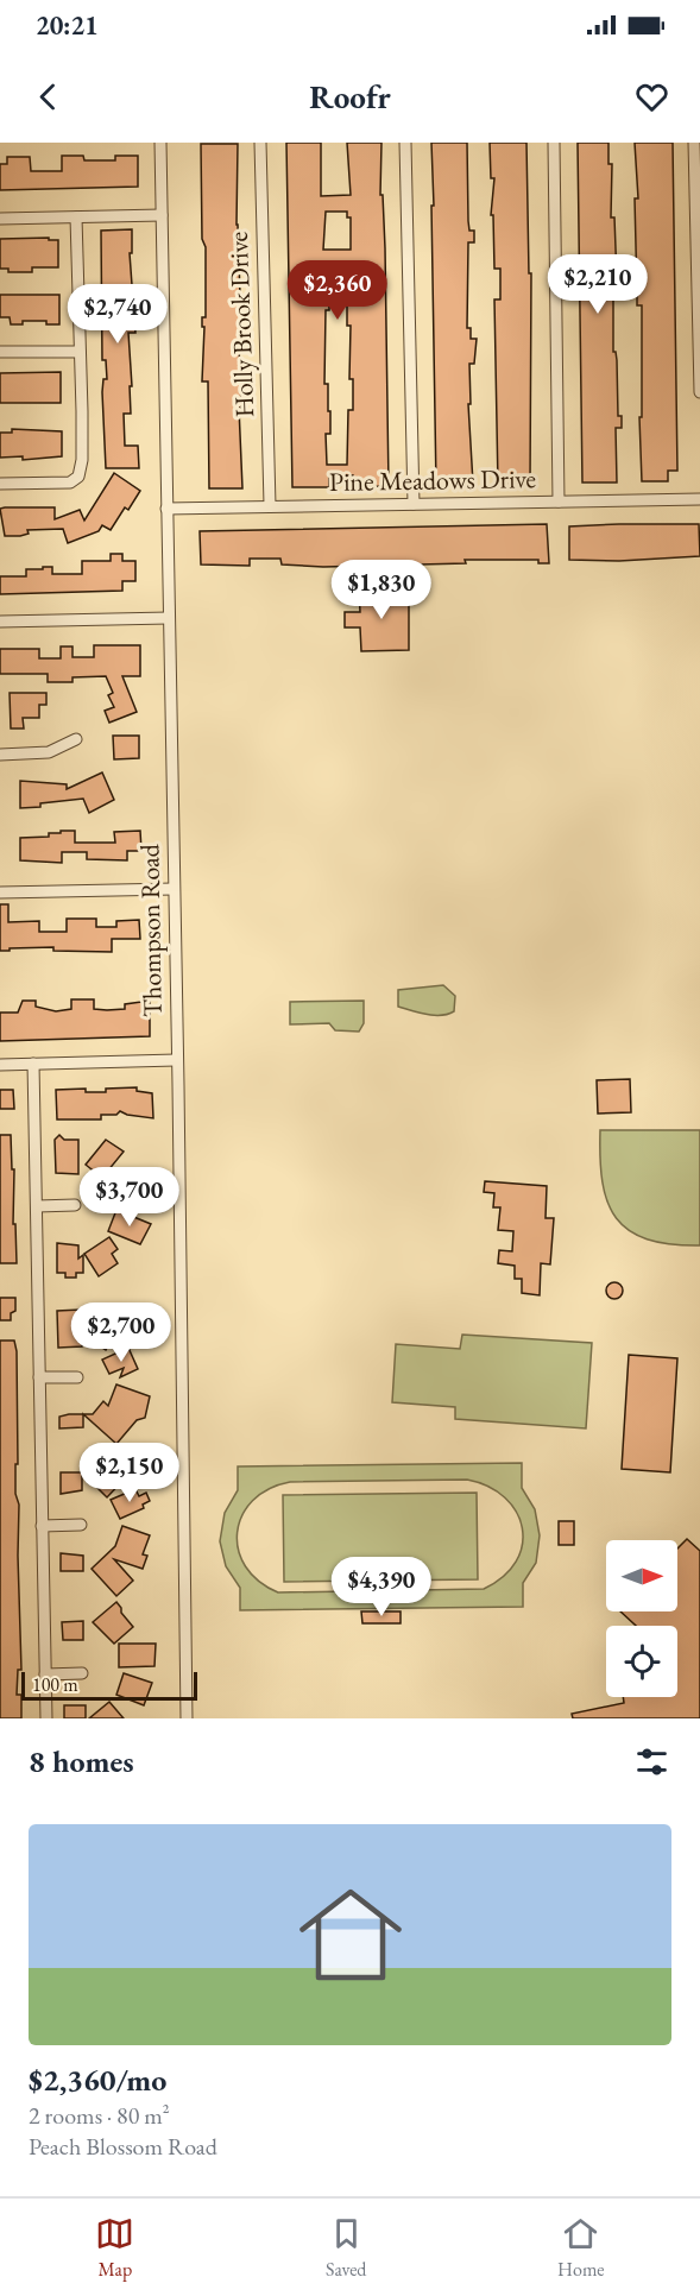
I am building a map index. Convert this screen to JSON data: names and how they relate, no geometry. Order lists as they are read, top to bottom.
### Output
{
  "streets": {
    "street": ["Holly Brook Drive", "Pine Meadows Drive", "Thompson Road"]
  },
  "crossings": [
    ["Holly Brook Drive", "Pine Meadows Drive"],
    ["Pine Meadows Drive", "Thompson Road"]
  ],
  "scale_bar": "100 m",
  "north": "right",
  "page": {
    "status": "20:21",
    "header": "Roofr",
    "price": [
      "$2,210",
      "$2,360",
      "$2,740",
      "$1,830",
      "$3,700",
      "$2,700",
      "$2,150",
      "$4,390"
    ],
    "scale": "100 m",
    "heading": "8 homes",
    "list": [
      {
        "name": "$2,360/mo",
        "note": "2 rooms · 80 m² · Peach Blossom Road"
      }
    ],
    "tabs": ["Map", "Saved", "Home"]
  }
}
